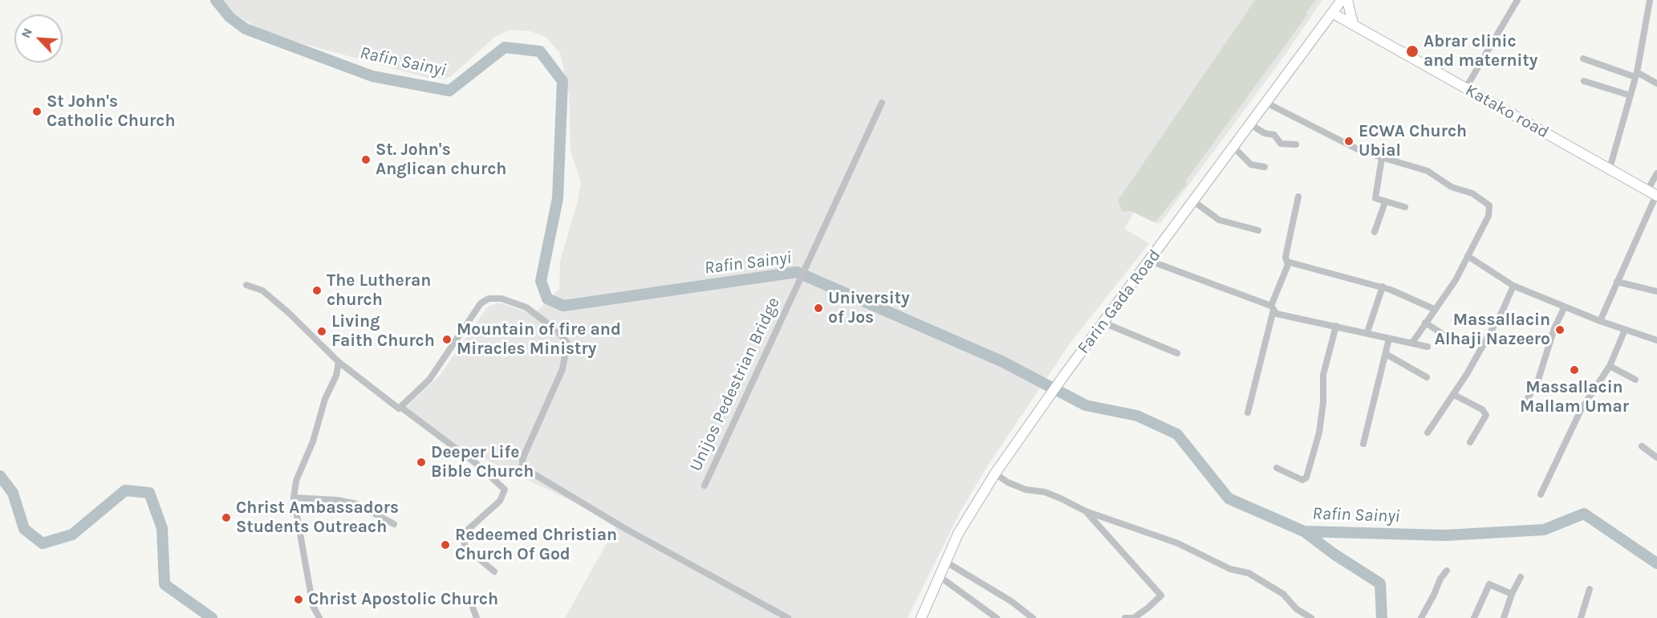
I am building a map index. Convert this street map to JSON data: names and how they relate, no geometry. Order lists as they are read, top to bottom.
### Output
{
  "streets": {
    "main road": ["Katako road", "Farin Gada Road"],
    "street": ["Unijos Pedestrian Bridge"]
  },
  "crossings": [
    ["Katako road", "Farin Gada Road"]
  ],
  "water": ["Rafin Sainyi"],
  "places": [
    "Abrar clinic and maternity",
    "St John's Catholic Church",
    "ECWA Church Ubial",
    "St. John's Anglican church",
    "The Lutheran church",
    "University of Jos",
    "Massallacin Alhaji Nazeero",
    "Living Faith Church",
    "Mountain of fire and Miracles Ministry",
    "Massallacin Mallam Umar",
    "Deeper Life Bible Church",
    "Christ Ambassadors Students Outreach",
    "Redeemed Christian Church Of God",
    "Christ Apostolic Church"
  ],
  "north": "top left"
}
